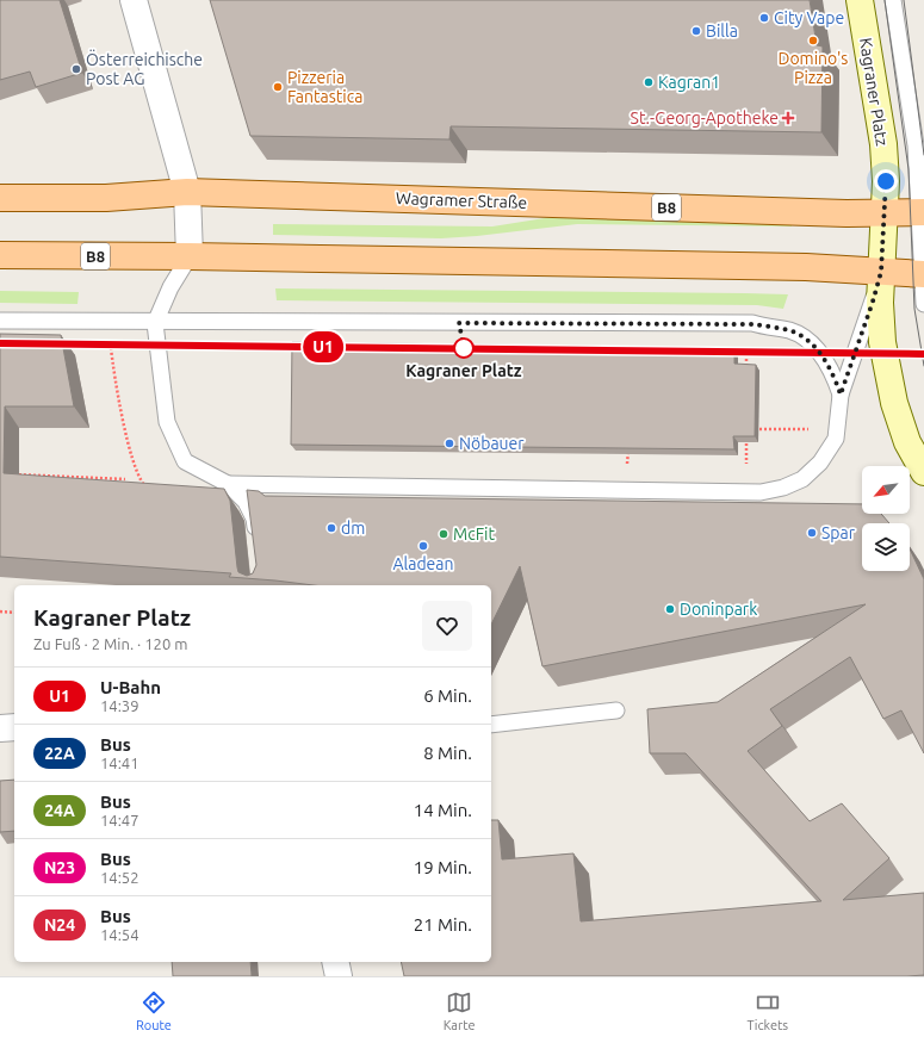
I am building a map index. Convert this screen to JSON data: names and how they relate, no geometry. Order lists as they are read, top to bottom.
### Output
{
  "streets": {
    "main road": ["Kagraner Platz", "Wagramer Straße", "B8"]
  },
  "crossings": [
    ["Kagraner Platz", "Wagramer Straße"],
    ["Kagraner Platz", "B8"]
  ],
  "places": {
    "other": [
      "City Vape",
      "Billa",
      "Domino's Pizza",
      "Österreichische Post AG",
      "Kagran1",
      "Pizzeria Fantastica",
      "Kagraner Platz",
      "Nöbauer",
      "dm",
      "Spar",
      "McFit",
      "Aladean",
      "Doninpark"
    ],
    "health": ["St.-Georg-Apotheke"]
  },
  "lines": ["metro line U1"],
  "north": "bottom left",
  "page": {
    "on_map": "U1",
    "heading": ["Kagraner Platz", "Zu Fuß · 2 Min. · 120 m"],
    "list": [
      {
        "mark": "U1",
        "name": "U-Bahn",
        "note": "14:39",
        "value": "6 Min."
      },
      {
        "mark": "22A",
        "name": "Bus",
        "note": "14:41",
        "value": "8 Min."
      },
      {
        "mark": "24A",
        "name": "Bus",
        "note": "14:47",
        "value": "14 Min."
      },
      {
        "mark": "N23",
        "name": "Bus",
        "note": "14:52",
        "value": "19 Min."
      },
      {
        "mark": "N24",
        "name": "Bus",
        "note": "14:54",
        "value": "21 Min."
      }
    ],
    "tabs": ["Route", "Karte", "Tickets"]
  }
}
